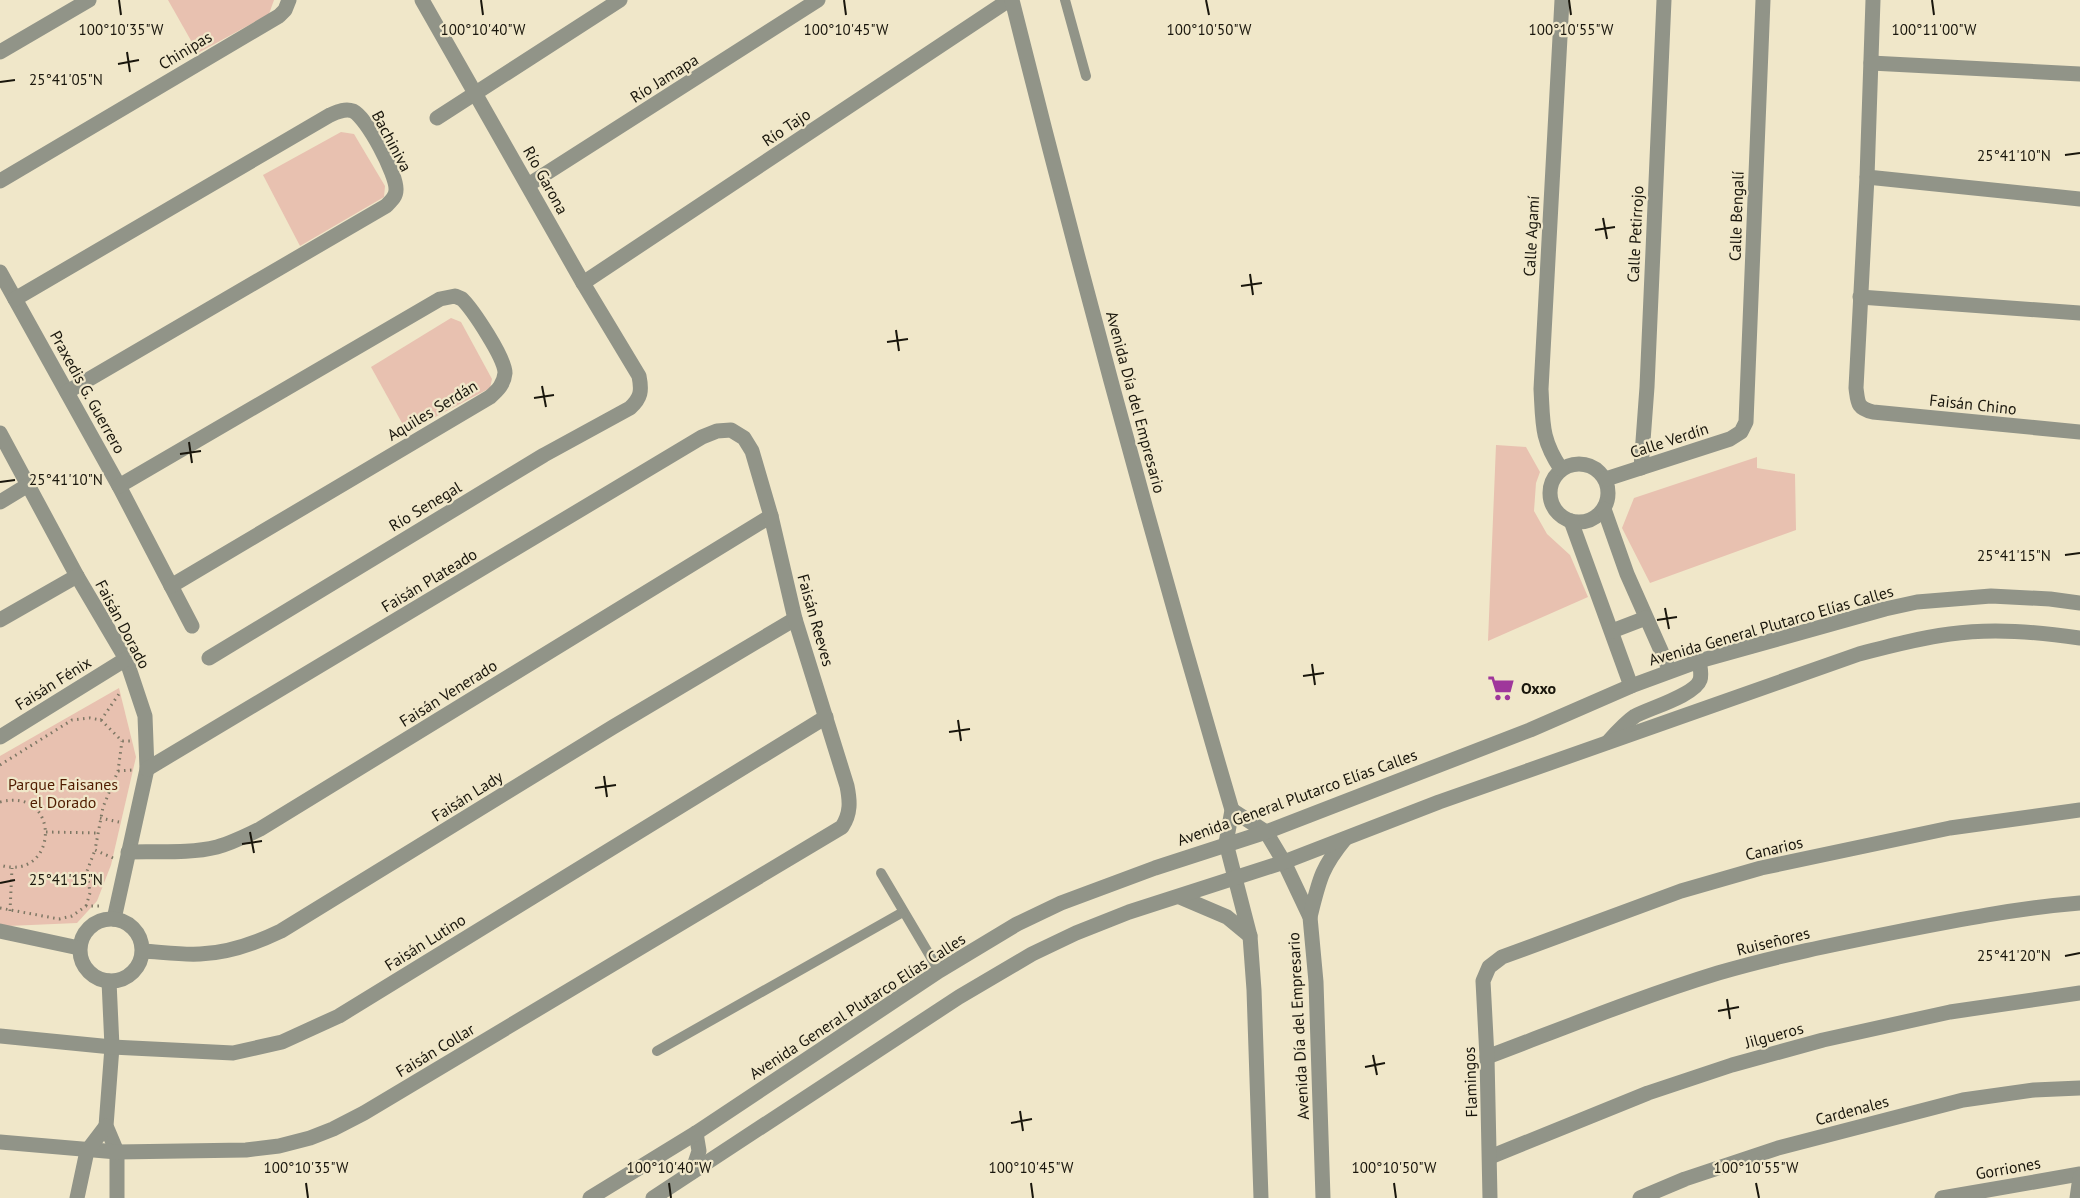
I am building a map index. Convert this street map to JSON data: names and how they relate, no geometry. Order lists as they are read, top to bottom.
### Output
{
  "streets": {
    "street": [
      "Chinipas",
      "Río Jamapa",
      "Río Tajo",
      "Bachiniva",
      "Río Garona",
      "Calle Bengalí",
      "Calle Petirrojo",
      "Calle Agamí",
      "Praxedis G. Guerrero",
      "Avenida Día del Empresario",
      "Faisán Chino",
      "Aquiles Serdán",
      "Calle Verdín",
      "Río Senegal",
      "Faisán Plateado",
      "Faisán Reeves",
      "Faisán Dorado",
      "Avenida General Plutarco Elías Calles",
      "Faisán Fénix",
      "Faisán Venerado",
      "Faisán Lady",
      "Canarios",
      "Ruiseñores",
      "Faisán Lutino",
      "Jilgueros",
      "Faisán Collar",
      "Flamingos",
      "Cardenales",
      "Gorriones"
    ]
  },
  "crossings": [
    ["Río Jamapa", "Río Garona"],
    ["Río Tajo", "Río Garona"],
    ["Río Tajo", "Avenida Día del Empresario"],
    ["Bachiniva", "Praxedis G. Guerrero"],
    ["Río Garona", "Río Senegal"],
    ["Calle Bengalí", "Calle Verdín"],
    ["Calle Petirrojo", "Calle Verdín"],
    ["Calle Agamí", "Calle Verdín"],
    ["Praxedis G. Guerrero", "Aquiles Serdán"],
    ["Avenida Día del Empresario", "Avenida General Plutarco Elías Calles"],
    ["Faisán Plateado", "Faisán Reeves"],
    ["Faisán Plateado", "Faisán Dorado"],
    ["Faisán Reeves", "Faisán Venerado"],
    ["Faisán Reeves", "Faisán Lady"],
    ["Faisán Reeves", "Faisán Lutino"],
    ["Faisán Reeves", "Faisán Collar"],
    ["Faisán Dorado", "Faisán Fénix"],
    ["Faisán Dorado", "Faisán Venerado"],
    ["Faisán Dorado", "Faisán Lady"],
    ["Canarios", "Flamingos"],
    ["Ruiseñores", "Flamingos"],
    ["Jilgueros", "Flamingos"]
  ],
  "parks": ["Parque Faisanes el Dorado"],
  "places": {
    "supermarket": ["Oxxo"]
  },
  "coordinates": [
    "100°10'35\"W",
    "100°10'40\"W",
    "100°10'45\"W",
    "100°10'50\"W",
    "100°10'55\"W",
    "100°11'00\"W",
    "25°41'05\"N",
    "25°41'10\"N",
    "25°41'15\"N",
    "25°41'20\"N"
  ]
}
